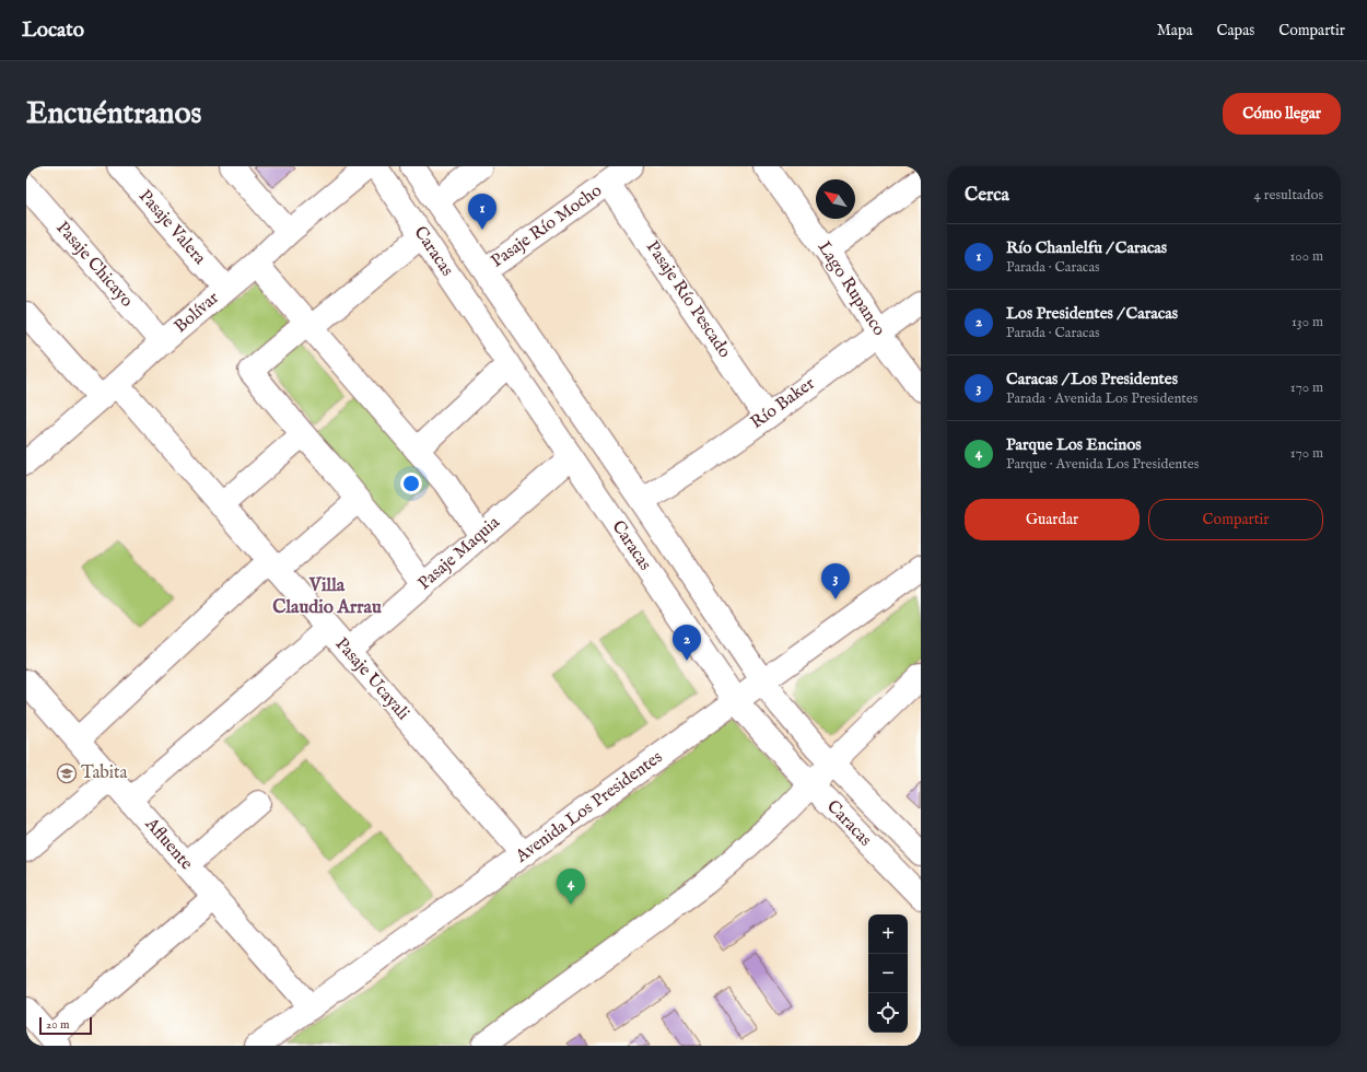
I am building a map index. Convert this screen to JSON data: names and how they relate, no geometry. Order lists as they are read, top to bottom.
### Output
{
  "streets": {
    "street": [
      "Pasaje Río Mocho",
      "Pasaje Valera",
      "Caracas",
      "Pasaje Chicayo",
      "Lago Rupanco",
      "Pasaje Río Pescado",
      "Bolívar",
      "Río Baker",
      "Pasaje Maquia",
      "Pasaje Ucayali",
      "Avenida Los Presidentes",
      "Afluente"
    ]
  },
  "crossings": [
    ["Pasaje Río Mocho", "Caracas"],
    ["Pasaje Río Mocho", "Pasaje Río Pescado"],
    ["Pasaje Valera", "Bolívar"],
    ["Caracas", "Río Baker"],
    ["Caracas", "Pasaje Maquia"],
    ["Caracas", "Avenida Los Presidentes"],
    ["Pasaje Chicayo", "Bolívar"],
    ["Lago Rupanco", "Río Baker"],
    ["Pasaje Río Pescado", "Río Baker"],
    ["Bolívar", "Pasaje Ucayali"],
    ["Pasaje Maquia", "Pasaje Ucayali"],
    ["Pasaje Ucayali", "Avenida Los Presidentes"],
    ["Avenida Los Presidentes", "Afluente"]
  ],
  "districts": ["Villa Claudio Arrau"],
  "places": {
    "school or university": ["Tabita"]
  },
  "scale_bar": "20 m",
  "north": "top left",
  "page": {
    "header": "Locato",
    "nav": ["Mapa", "Capas", "Compartir"],
    "buttons": [
      "Cómo llegar",
      ["Guardar", "Compartir"]
    ],
    "title": "Encuéntranos",
    "heading": ["Cerca", "4 resultados"],
    "pins": [
      "1",
      "3",
      "2",
      "4"
    ],
    "list": [
      {
        "mark": "1",
        "name": "Río Chanlelfu / Caracas",
        "note": "Parada · Caracas",
        "value": "100 m"
      },
      {
        "mark": "2",
        "name": "Los Presidentes / Caracas",
        "note": "Parada · Caracas",
        "value": "130 m"
      },
      {
        "mark": "3",
        "name": "Caracas / Los Presidentes",
        "note": "Parada · Avenida Los Presidentes",
        "value": "170 m"
      },
      {
        "mark": "4",
        "name": "Parque Los Encinos",
        "note": "Parque · Avenida Los Presidentes",
        "value": "170 m"
      }
    ],
    "map_buttons": ["+", "−"],
    "scale": "20 m"
  }
}
